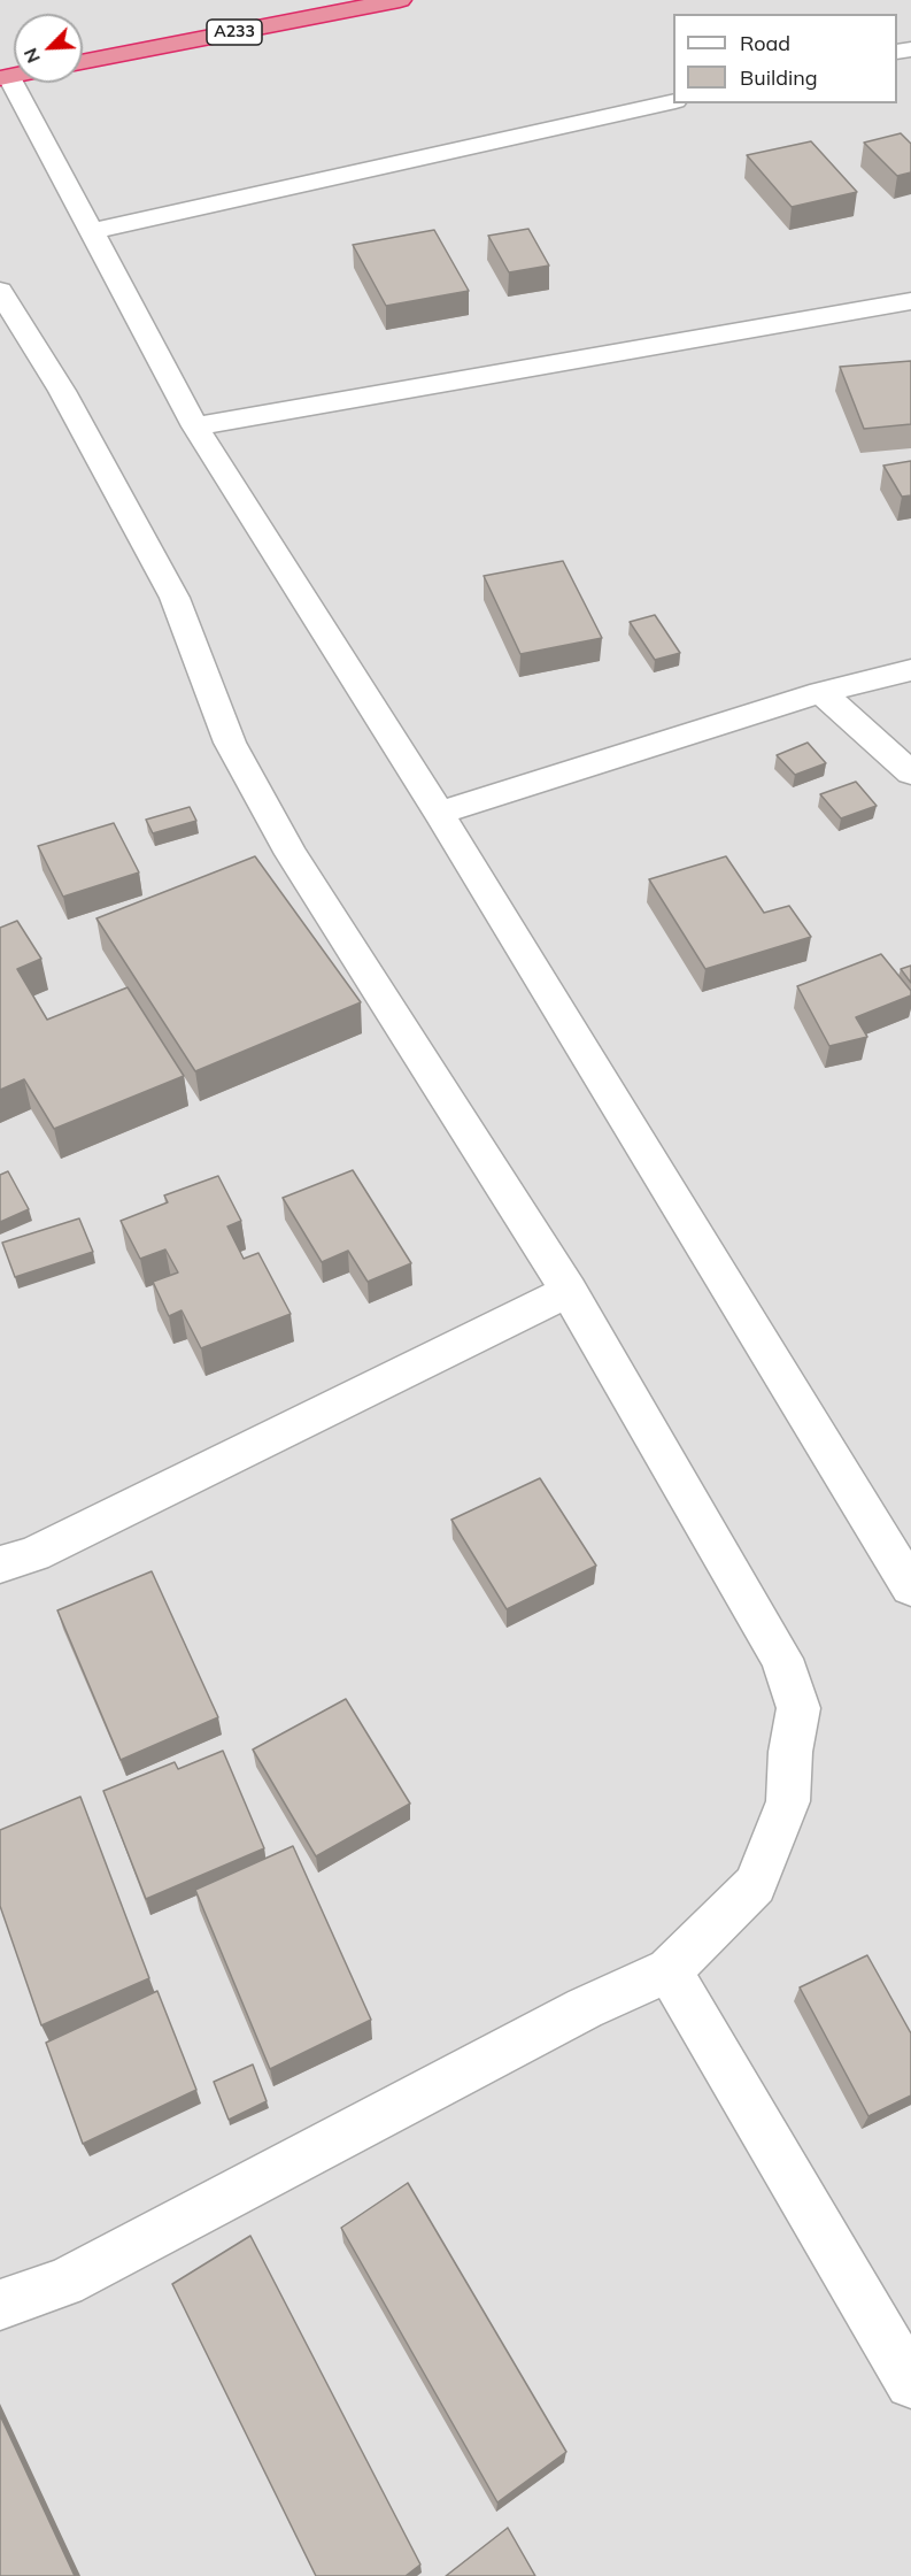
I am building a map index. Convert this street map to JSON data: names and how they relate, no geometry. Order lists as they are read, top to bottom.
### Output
{
  "streets": {
    "highway": ["A233"]
  },
  "legend": ["Road", "Building"],
  "north": "bottom left"
}
